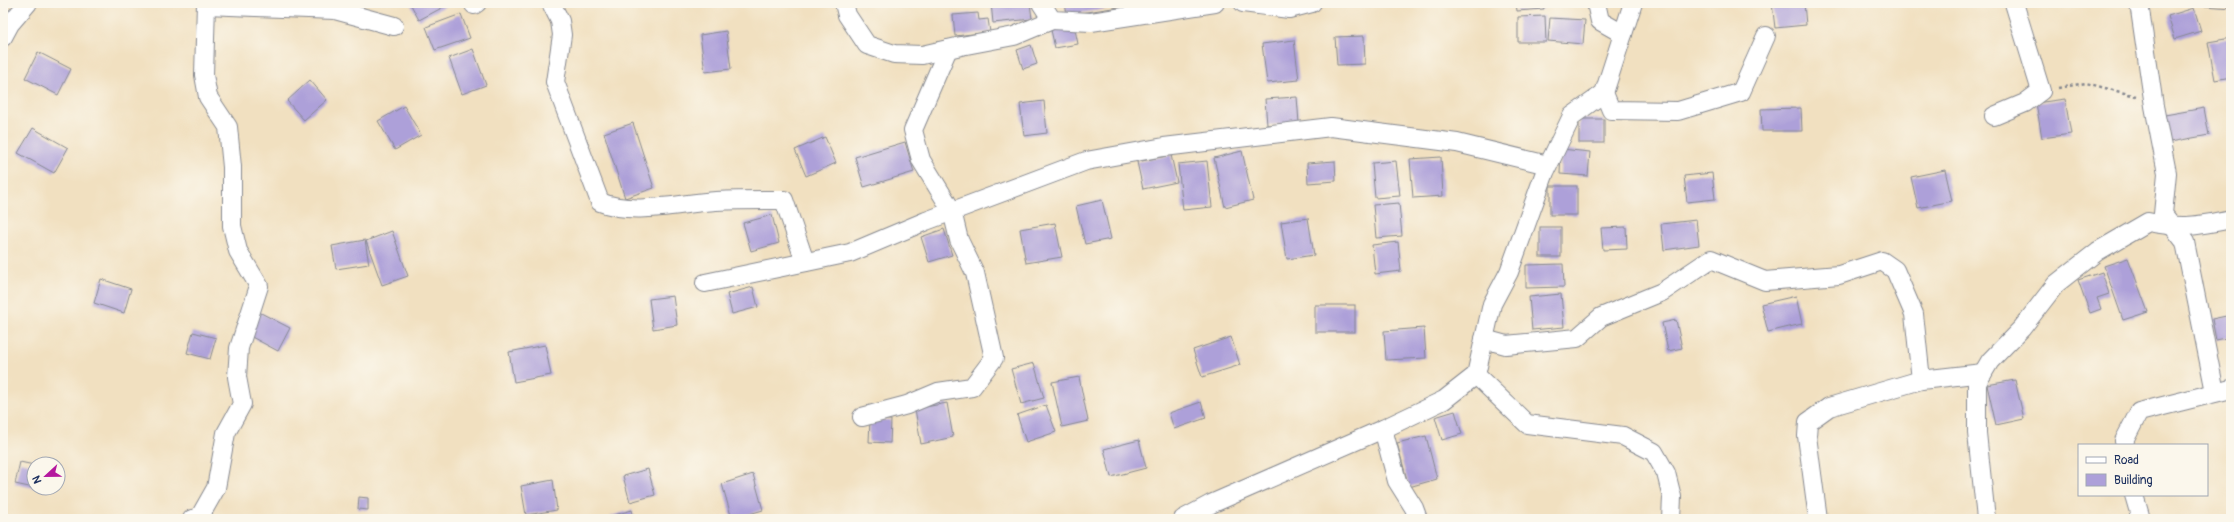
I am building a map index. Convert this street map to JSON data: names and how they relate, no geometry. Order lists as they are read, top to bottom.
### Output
{
  "legend": ["Road", "Building"],
  "north": "left"
}
